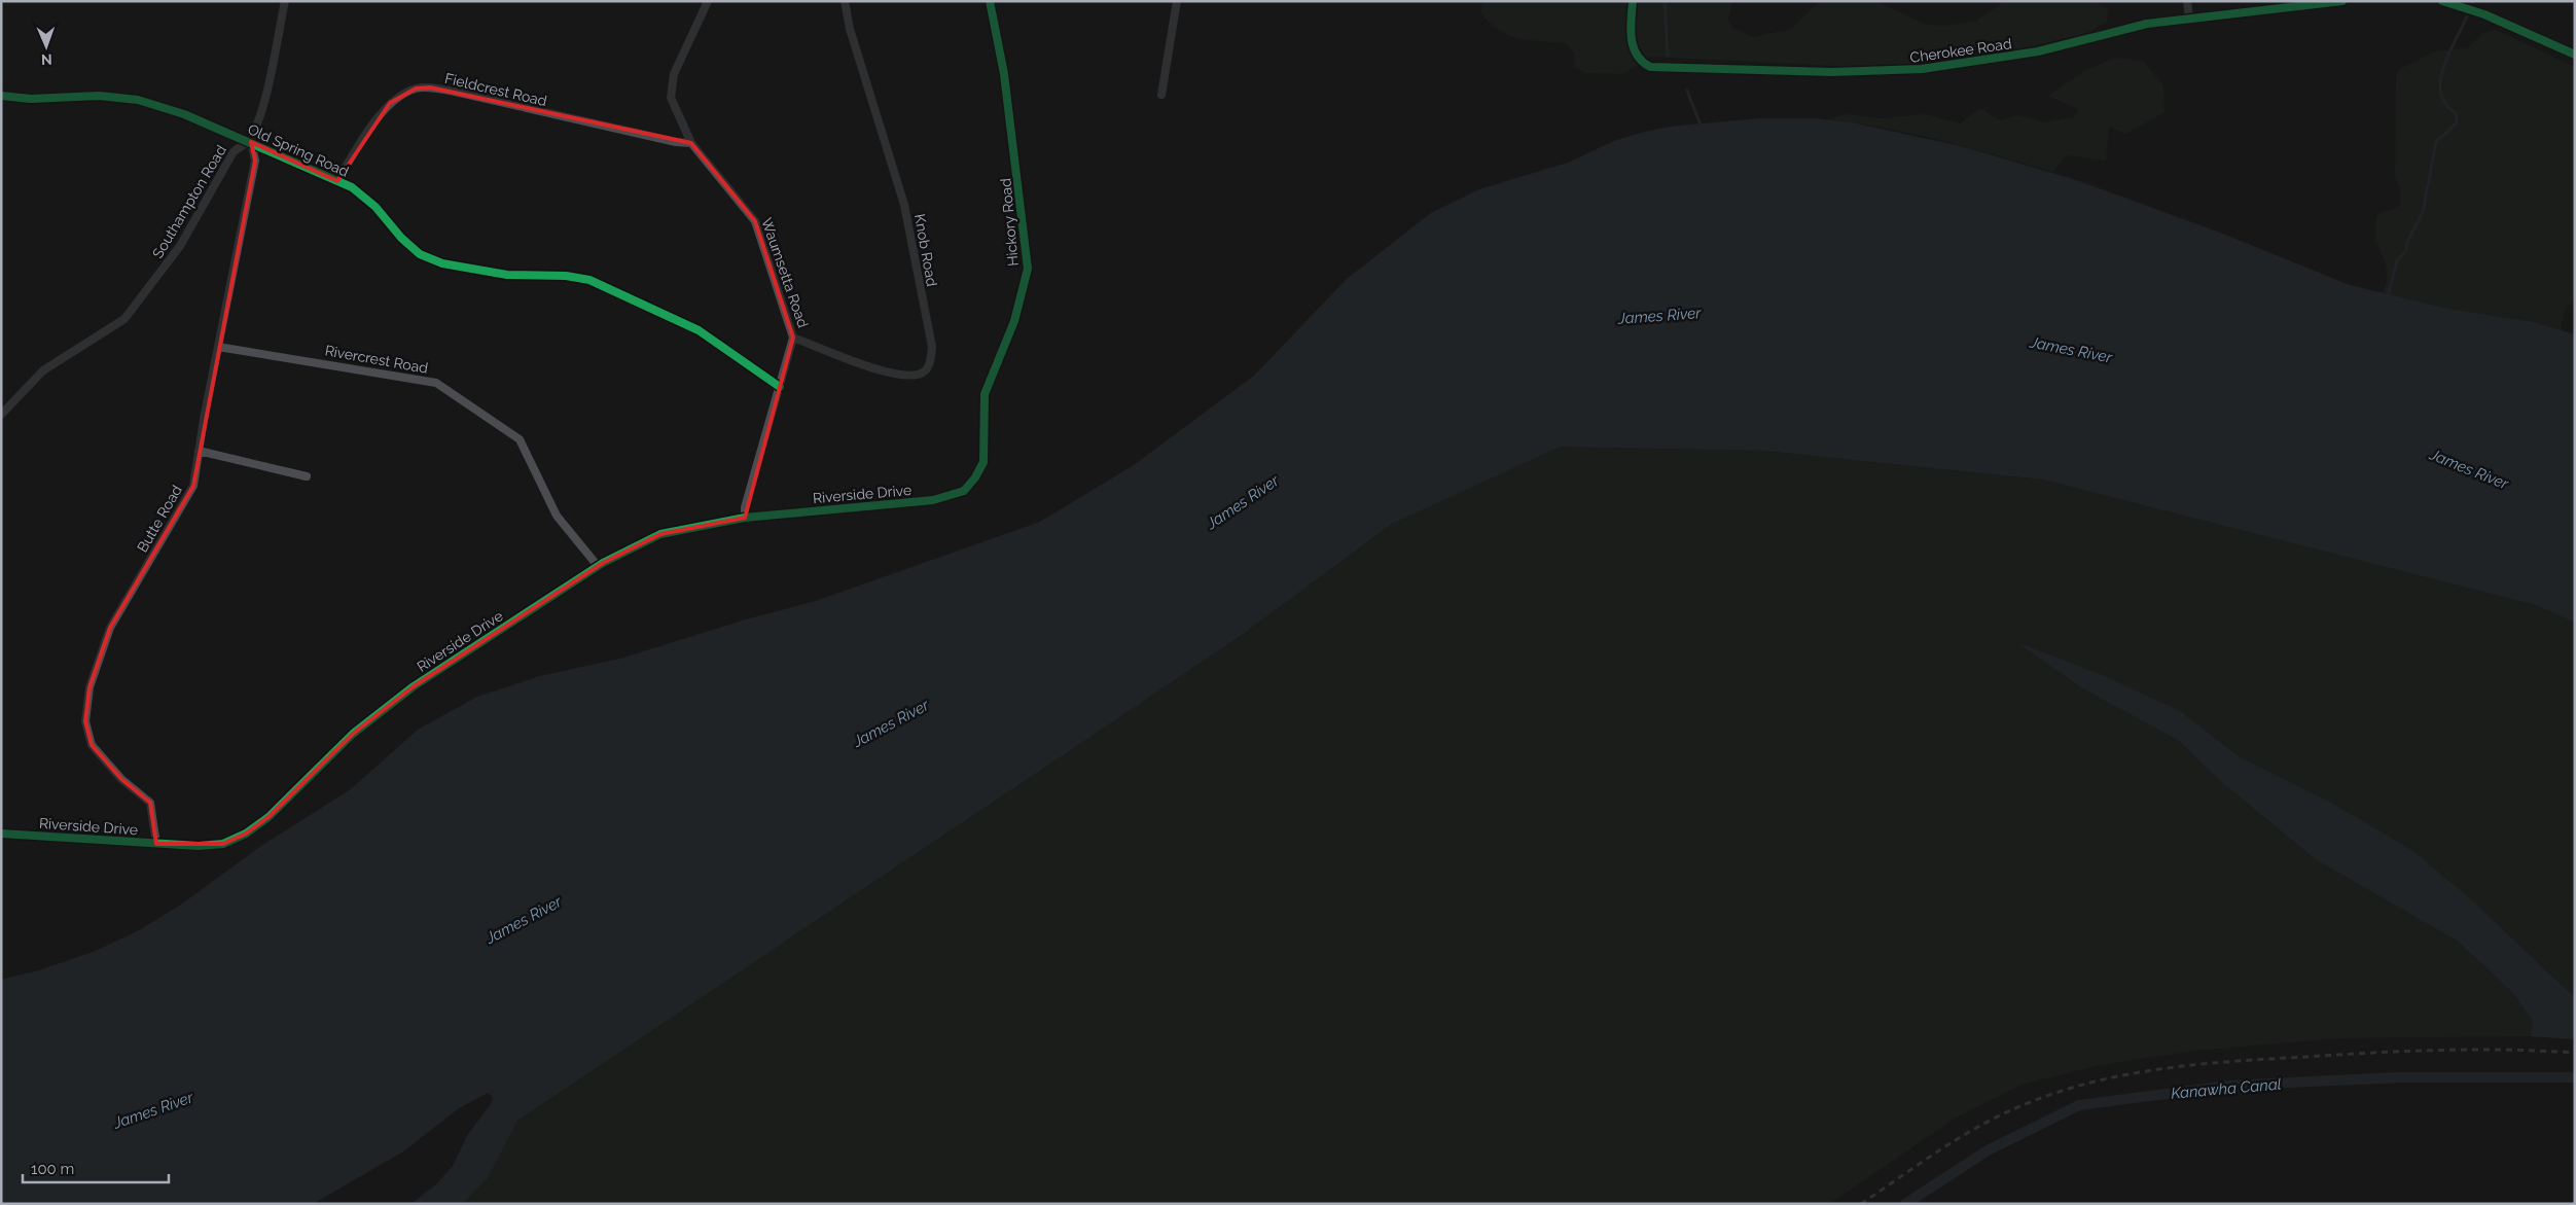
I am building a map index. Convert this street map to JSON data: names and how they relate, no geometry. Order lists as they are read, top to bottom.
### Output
{
  "streets": {
    "street": [
      "Cherokee Road",
      "Fieldcrest Road",
      "Old Spring Road",
      "Southampton Road",
      "Hickory Road",
      "Knob Road",
      "Waumsetta Road",
      "Rivercrest Road",
      "Riverside Drive",
      "Butte Road"
    ]
  },
  "crossings": [
    ["Fieldcrest Road", "Old Spring Road"],
    ["Fieldcrest Road", "Waumsetta Road"],
    ["Old Spring Road", "Southampton Road"],
    ["Old Spring Road", "Waumsetta Road"],
    ["Old Spring Road", "Butte Road"],
    ["Southampton Road", "Butte Road"],
    ["Hickory Road", "Riverside Drive"],
    ["Knob Road", "Waumsetta Road"],
    ["Waumsetta Road", "Riverside Drive"],
    ["Rivercrest Road", "Riverside Drive"],
    ["Rivercrest Road", "Butte Road"],
    ["Riverside Drive", "Butte Road"]
  ],
  "water": ["James River", "Kanawha Canal"],
  "scale_bar": "100 m",
  "north": "bottom"
}
